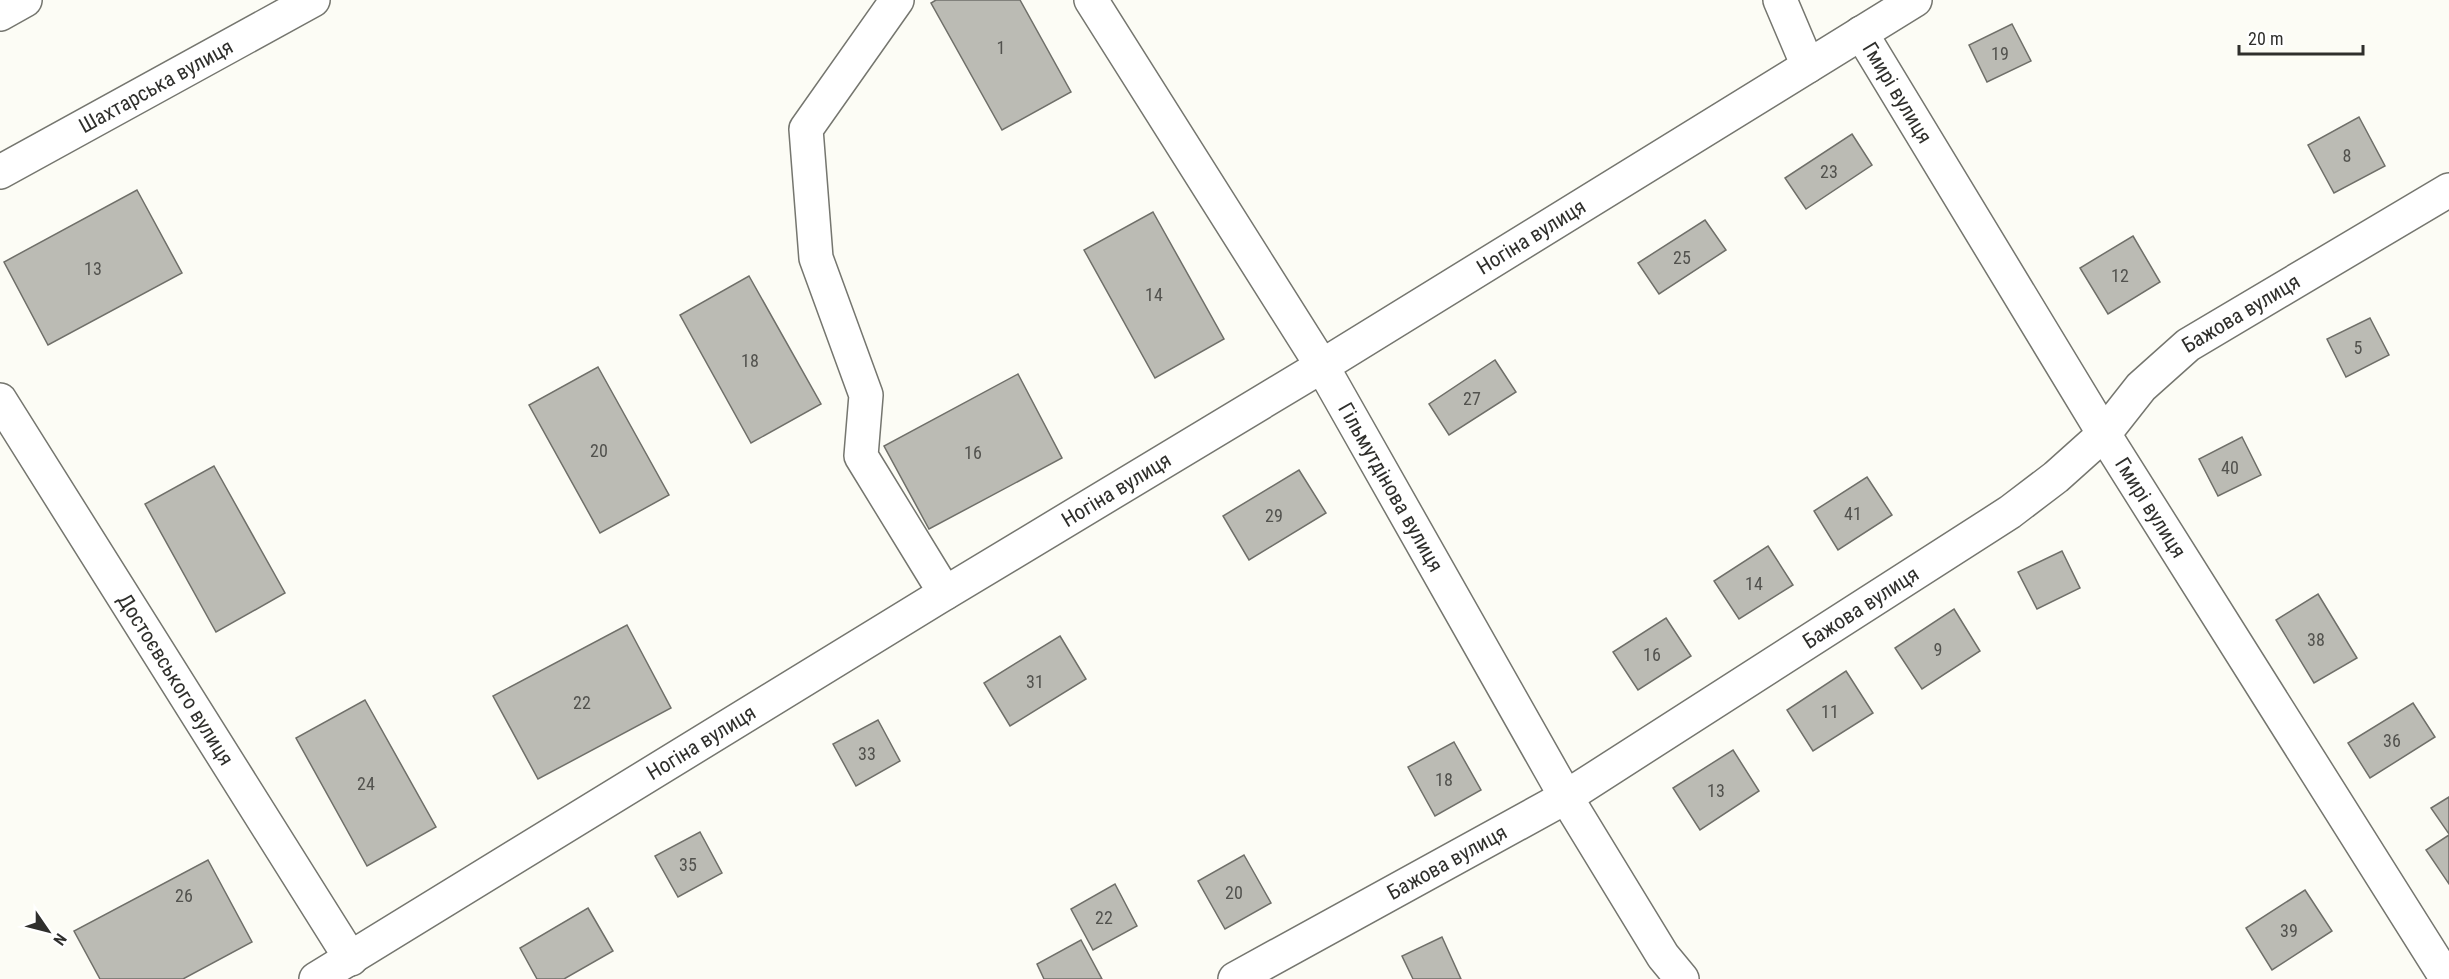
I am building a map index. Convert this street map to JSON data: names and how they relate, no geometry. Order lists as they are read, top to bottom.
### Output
{
  "streets": {
    "street": [
      "Шахтарська вулиця",
      "Гмирі вулиця",
      "Ногіна вулиця",
      "Бажова вулиця",
      "Гільмутдінова вулиця",
      "Достоєвського вулиця"
    ]
  },
  "crossings": [
    ["Гмирі вулиця", "Ногіна вулиця"],
    ["Гмирі вулиця", "Бажова вулиця"],
    ["Ногіна вулиця", "Гільмутдінова вулиця"],
    ["Ногіна вулиця", "Достоєвського вулиця"],
    ["Бажова вулиця", "Гільмутдінова вулиця"]
  ],
  "house_numbers": [
    "1",
    "19",
    "8",
    "23",
    "25",
    "13",
    "12",
    "14",
    "5",
    "18",
    "27",
    "20",
    "16",
    "40",
    "41",
    "29",
    "14",
    "38",
    "9",
    "16",
    "31",
    "22",
    "11",
    "36",
    "33",
    "18",
    "24",
    "13",
    "35",
    "20",
    "26",
    "22",
    "39"
  ],
  "scale_bar": "20 m",
  "north": "bottom right"
}
